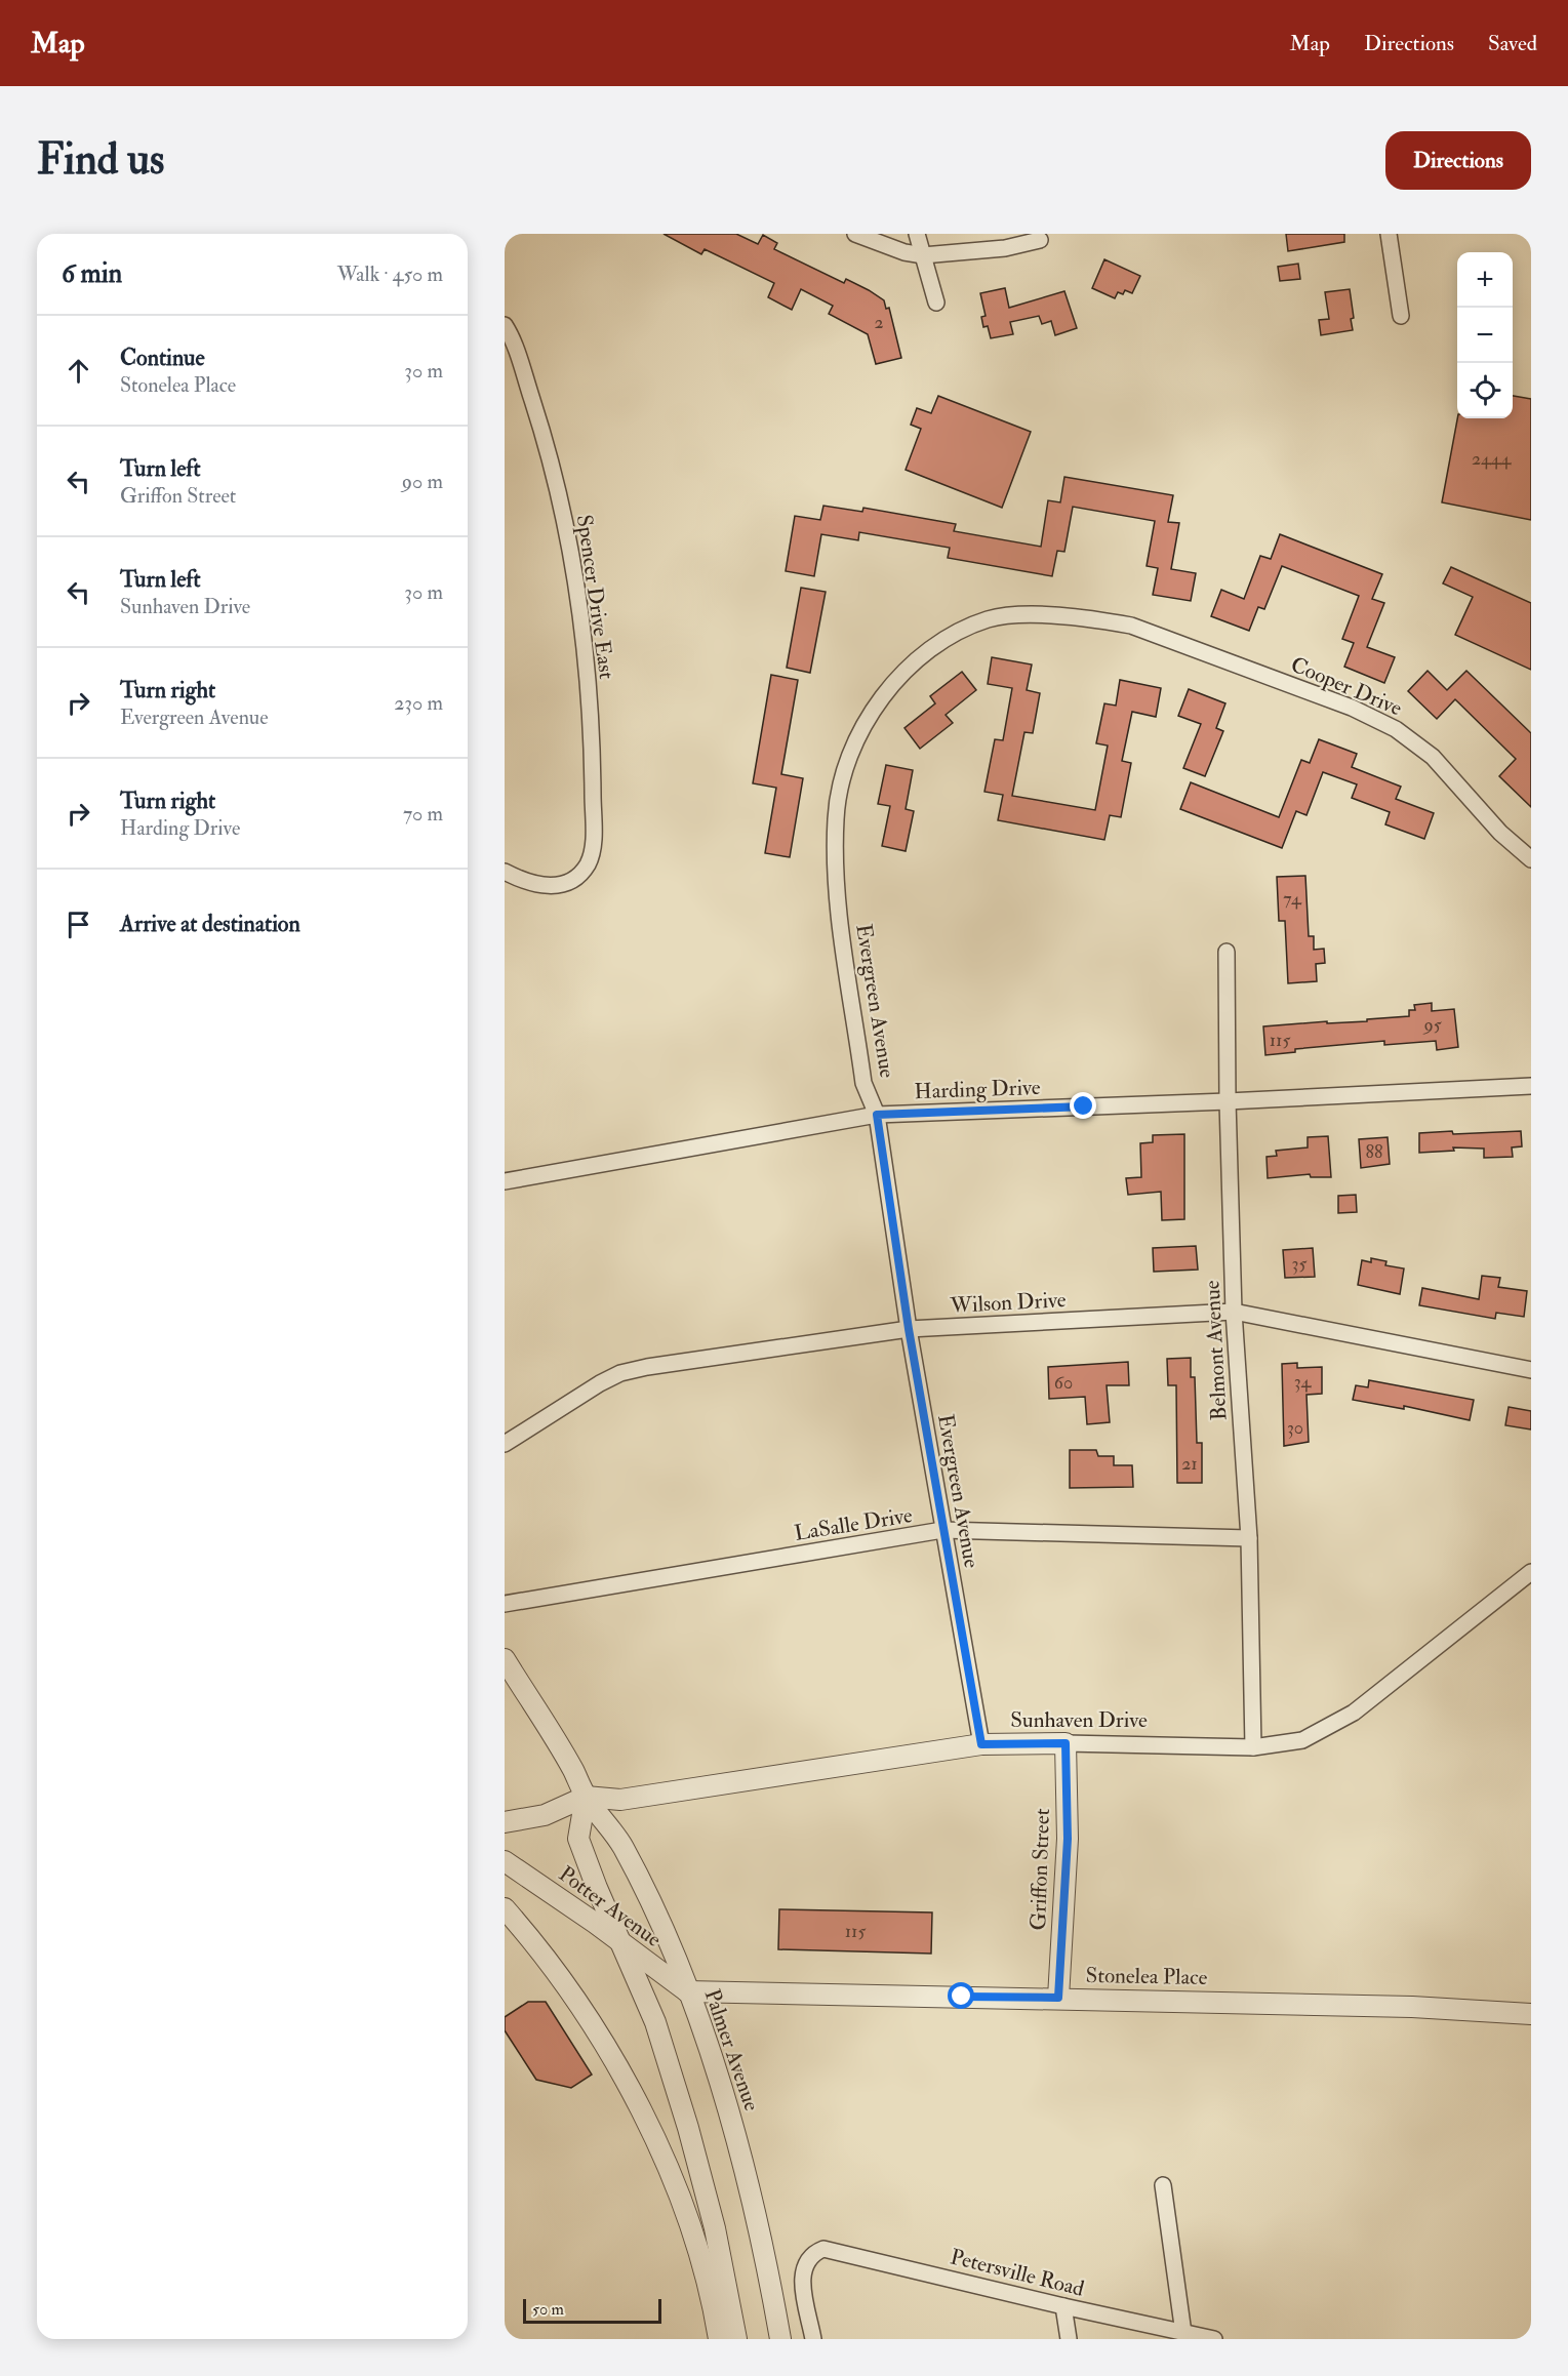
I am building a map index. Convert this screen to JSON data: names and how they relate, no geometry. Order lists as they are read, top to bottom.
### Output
{
  "streets": {
    "street": [
      "Spencer Drive East",
      "Cooper Drive",
      "Evergreen Avenue",
      "Harding Drive",
      "Wilson Drive",
      "Belmont Avenue",
      "LaSalle Drive",
      "Sunhaven Drive",
      "Griffon Street",
      "Potter Avenue",
      "Stonelea Place",
      "Palmer Avenue",
      "Petersville Road"
    ]
  },
  "crossings": [
    ["Cooper Drive", "Evergreen Avenue"],
    ["Evergreen Avenue", "Harding Drive"],
    ["Evergreen Avenue", "Wilson Drive"],
    ["Evergreen Avenue", "LaSalle Drive"],
    ["Evergreen Avenue", "Sunhaven Drive"],
    ["Harding Drive", "Belmont Avenue"],
    ["Wilson Drive", "Belmont Avenue"],
    ["Belmont Avenue", "LaSalle Drive"],
    ["Belmont Avenue", "Sunhaven Drive"],
    ["Sunhaven Drive", "Griffon Street"],
    ["Sunhaven Drive", "Palmer Avenue"],
    ["Griffon Street", "Stonelea Place"],
    ["Potter Avenue", "Stonelea Place"],
    ["Potter Avenue", "Palmer Avenue"],
    ["Stonelea Place", "Palmer Avenue"]
  ],
  "house_numbers": [
    "2",
    "2444",
    "74",
    "95",
    "115",
    "88",
    "35",
    "34",
    "60",
    "30",
    "21",
    "115"
  ],
  "scale_bar": "50 m",
  "page": {
    "header": "Map",
    "nav": ["Map", "Directions", "Saved"],
    "buttons": "Directions",
    "title": "Find us",
    "heading": ["6 min", "Walk · 450 m"],
    "map_buttons": ["+", "−"],
    "list": [
      ["Continue", "Stonelea Place", "30 m"],
      ["Turn left", "Griffon Street", "90 m"],
      ["Turn left", "Sunhaven Drive", "30 m"],
      ["Turn right", "Evergreen Avenue", "230 m"],
      ["Turn right", "Harding Drive", "70 m"],
      "Arrive at destination"
    ],
    "scale": "50 m"
  }
}
